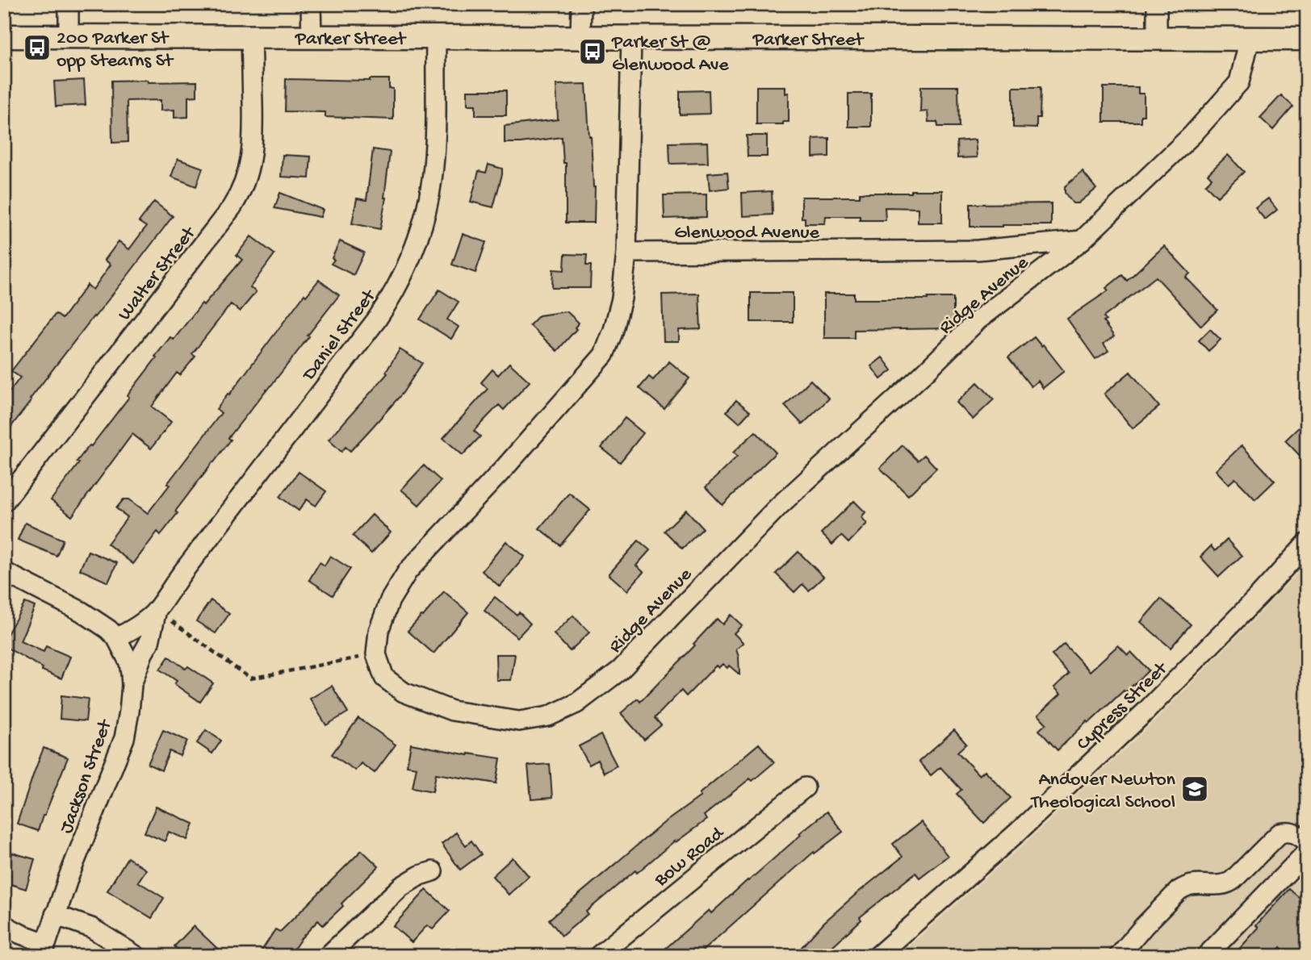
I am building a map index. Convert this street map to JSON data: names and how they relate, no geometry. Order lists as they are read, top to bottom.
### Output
{
  "streets": {
    "main road": ["Parker Street"],
    "street": [
      "Glenwood Avenue",
      "Walter Street",
      "Ridge Avenue",
      "Daniel Street",
      "Cypress Street",
      "Jackson Street",
      "Bow Road"
    ]
  },
  "crossings": [
    ["Parker Street", "Walter Street"],
    ["Parker Street", "Ridge Avenue"],
    ["Parker Street", "Daniel Street"],
    ["Glenwood Avenue", "Ridge Avenue"],
    ["Daniel Street", "Jackson Street"]
  ],
  "places": {
    "bus stop": ["200 Parker St opp Stearns St", "Parker St @ Glenwood Ave"],
    "school or university": ["Andover Newton Theological School"]
  }
}
